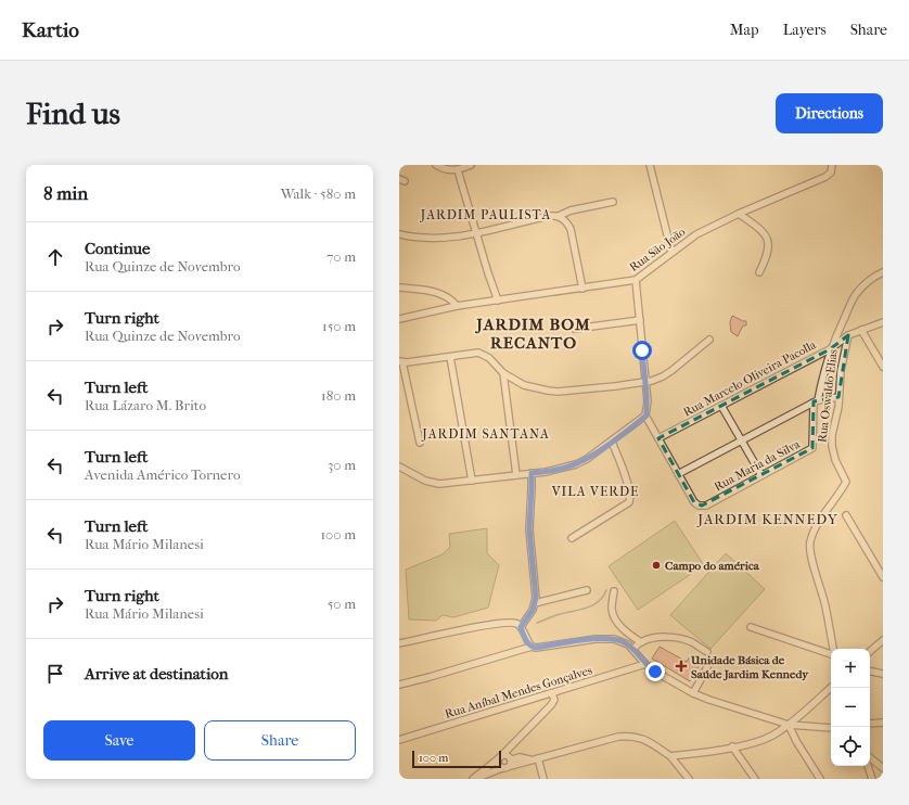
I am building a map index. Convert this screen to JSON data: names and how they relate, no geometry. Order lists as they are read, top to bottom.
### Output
{
  "streets": {
    "street": [
      "Rua São João",
      "Rua Marcelo Oliveira Pacolla",
      "Rua Oswaldo Elias",
      "Rua Maria da Silva",
      "Rua Aníbal Mendes Gonçalves"
    ]
  },
  "crossings": [
    ["Rua Marcelo Oliveira Pacolla", "Rua Oswaldo Elias"],
    ["Rua Marcelo Oliveira Pacolla", "Rua Maria da Silva"]
  ],
  "districts": [
    "JARDIM PAULISTA",
    "JARDIM BOM RECANTO",
    "JARDIM SANTANA",
    "VILA VERDE",
    "JARDIM KENNEDY"
  ],
  "places": {
    "other": ["Campo do américa"],
    "health": ["Unidade Básica de Saúde Jardim Kennedy"]
  },
  "scale_bar": "100 m",
  "page": {
    "header": "Kartio",
    "nav": ["Map", "Layers", "Share"],
    "buttons": [
      "Directions",
      ["Save", "Share"]
    ],
    "title": "Find us",
    "heading": ["8 min", "Walk · 580 m"],
    "list": [
      ["Continue", "Rua Quinze de Novembro", "70 m"],
      ["Turn right", "Rua Quinze de Novembro", "150 m"],
      ["Turn left", "Rua Lázaro M. Brito", "180 m"],
      ["Turn left", "Avenida Américo Tornero", "30 m"],
      ["Turn left", "Rua Mário Milanesi", "100 m"],
      ["Turn right", "Rua Mário Milanesi", "50 m"],
      "Arrive at destination"
    ],
    "map_buttons": ["+", "−"],
    "scale": "100 m"
  }
}
